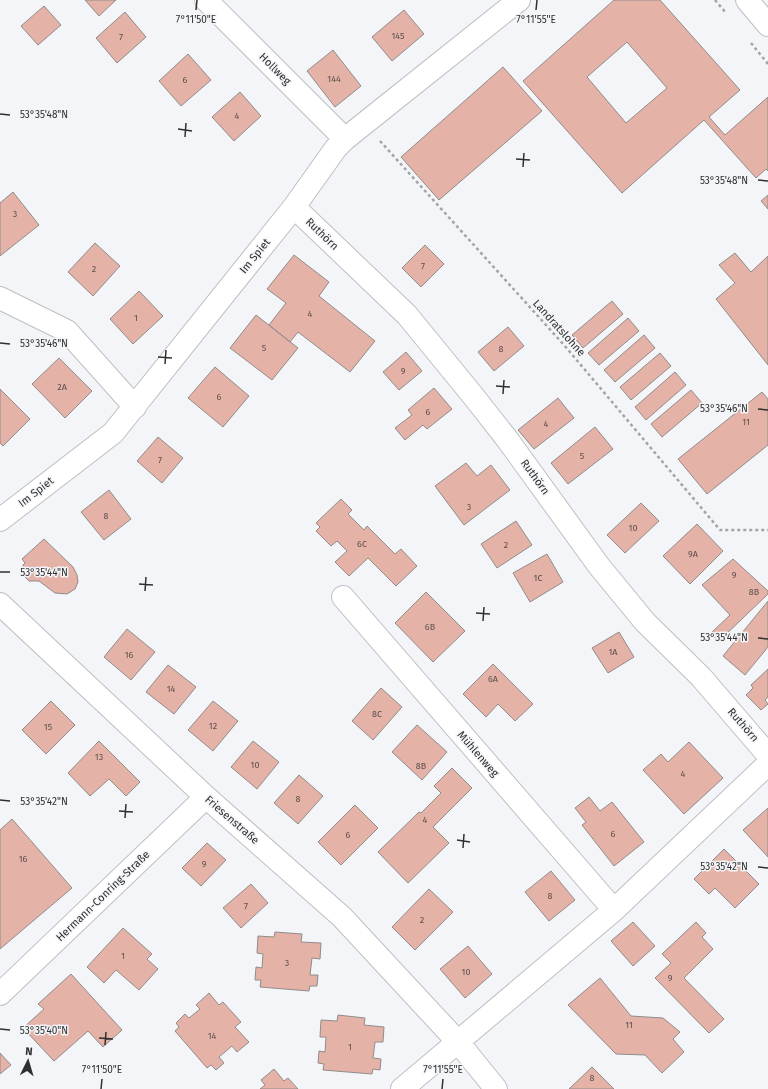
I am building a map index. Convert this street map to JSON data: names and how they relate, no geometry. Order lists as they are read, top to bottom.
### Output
{
  "streets": {
    "street": [
      "Hollweg",
      "Ruthörn",
      "Im Spiet",
      "Mühlenweg",
      "Friesenstraße",
      "Hermann-Conring-Straße"
    ],
    "path": ["Landratslohne"]
  },
  "crossings": [
    ["Hollweg", "Im Spiet"],
    ["Ruthörn", "Im Spiet"],
    ["Friesenstraße", "Hermann-Conring-Straße"]
  ],
  "house_numbers": [
    "145",
    "7",
    "144",
    "6",
    "4",
    "3",
    "7",
    "2",
    "4",
    "1",
    "5",
    "8",
    "9",
    "2A",
    "6",
    "6",
    "11",
    "4",
    "5",
    "7",
    "3",
    "8",
    "10",
    "6C",
    "2",
    "9A",
    "9",
    "1C",
    "8B",
    "6B",
    "1A",
    "16",
    "6A",
    "14",
    "8C",
    "12",
    "15",
    "13",
    "10",
    "8B",
    "4",
    "8",
    "4",
    "6",
    "6",
    "16",
    "9",
    "8",
    "7",
    "2",
    "1",
    "3",
    "10",
    "9",
    "11",
    "14",
    "1",
    "8"
  ],
  "north": "top",
  "coordinates": [
    "7°11'50\"E",
    "7°11'55\"E",
    "53°35'48\"N",
    "53°35'46\"N",
    "53°35'44\"N",
    "53°35'42\"N",
    "53°35'40\"N"
  ]
}
